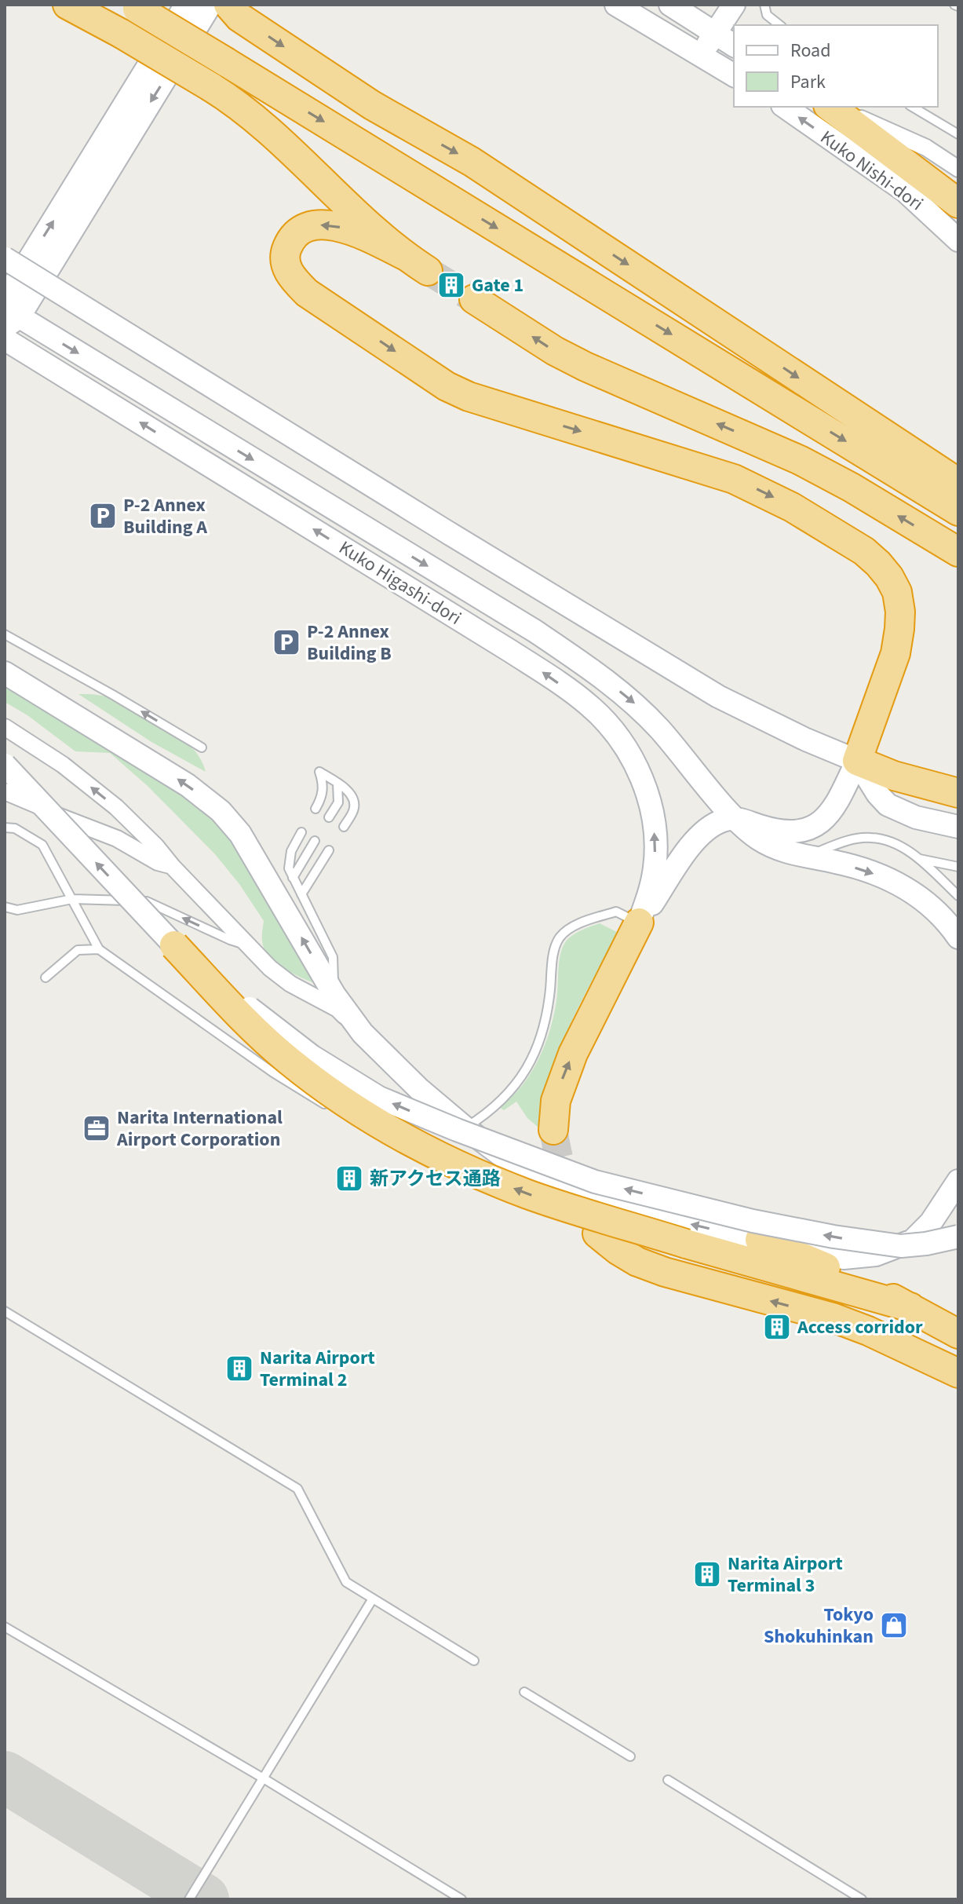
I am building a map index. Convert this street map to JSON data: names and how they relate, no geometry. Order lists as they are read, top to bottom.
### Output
{
  "streets": {
    "street": ["Kuko Nishi-dori", "Kuko Higashi-dori"]
  },
  "places": {
    "building": [
      "Gate 1",
      "新アクセス通路",
      "Access corridor",
      "Narita Airport Terminal 2",
      "Narita Airport Terminal 3"
    ],
    "parking": ["P-2 Annex Building A", "P-2 Annex Building B"],
    "office": ["Narita International Airport Corporation"],
    "shop": ["Tokyo Shokuhinkan"]
  },
  "legend": ["Road", "Park"]
}
